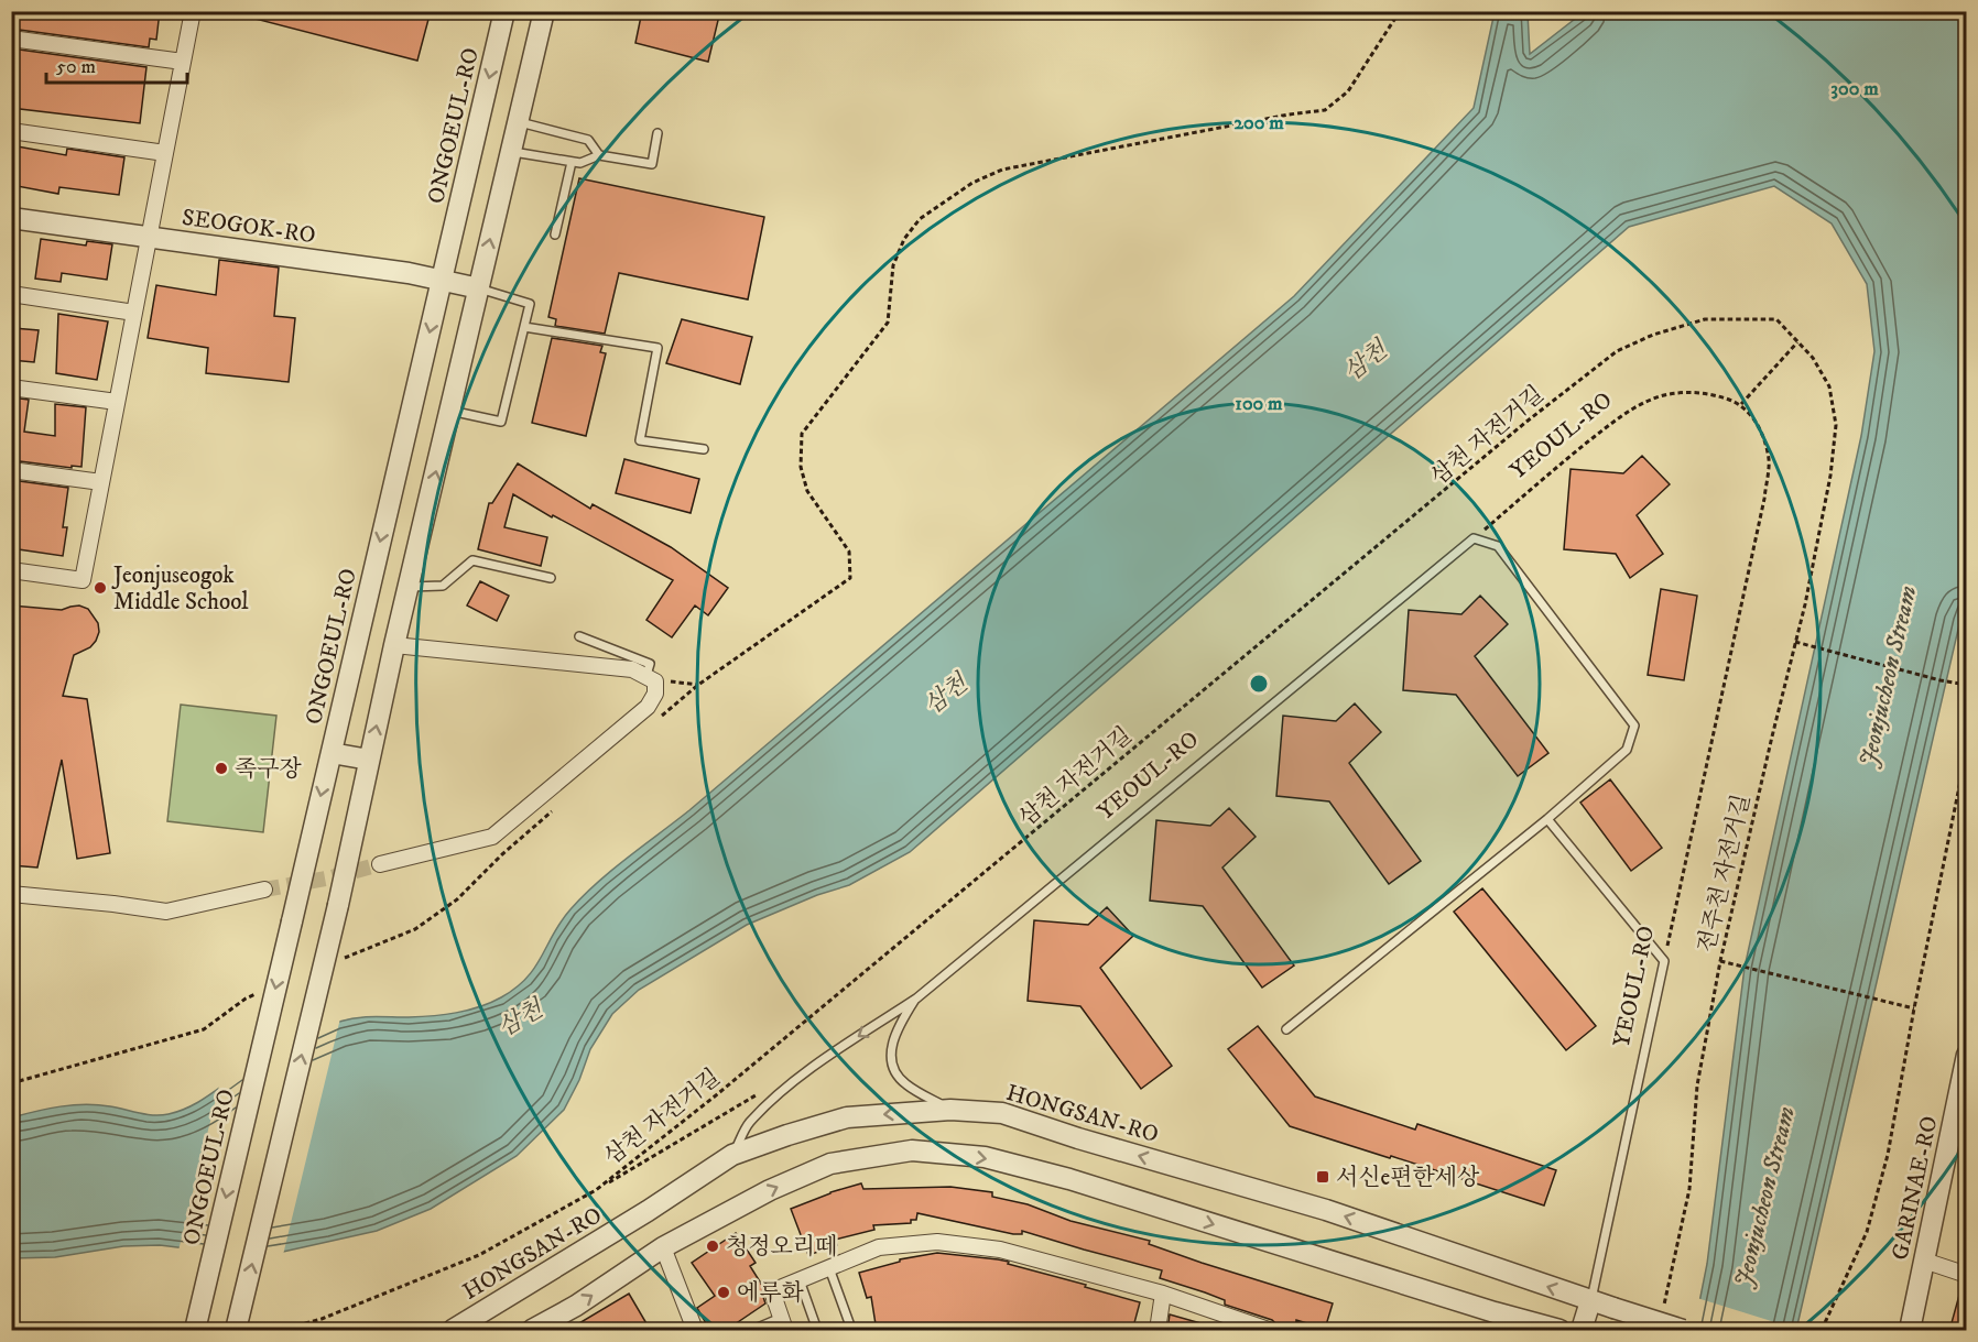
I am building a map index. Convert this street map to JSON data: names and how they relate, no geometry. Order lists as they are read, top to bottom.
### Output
{
  "streets": {
    "street": [
      "ONGOEUL-RO",
      "SEOGOK-RO",
      "YEOUL-RO",
      "HONGSAN-RO",
      "GARINAE-RO"
    ],
    "path": ["삼천 자전거길", "전주천 자전거길"]
  },
  "crossings": [
    ["ONGOEUL-RO", "SEOGOK-RO"],
    ["삼천 자전거길", "전주천 자전거길"],
    ["YEOUL-RO", "HONGSAN-RO"]
  ],
  "water": ["삼천", "Jeonjucheon Stream"],
  "places": {
    "other": [
      "Jeonjuseogok Middle School",
      "족구장",
      "청정오리떼",
      "에루화"
    ],
    "transit": ["서신e편한세상"]
  },
  "scale_bar": "50 m",
  "rings": ["300 m", "200 m", "100 m"]
}
